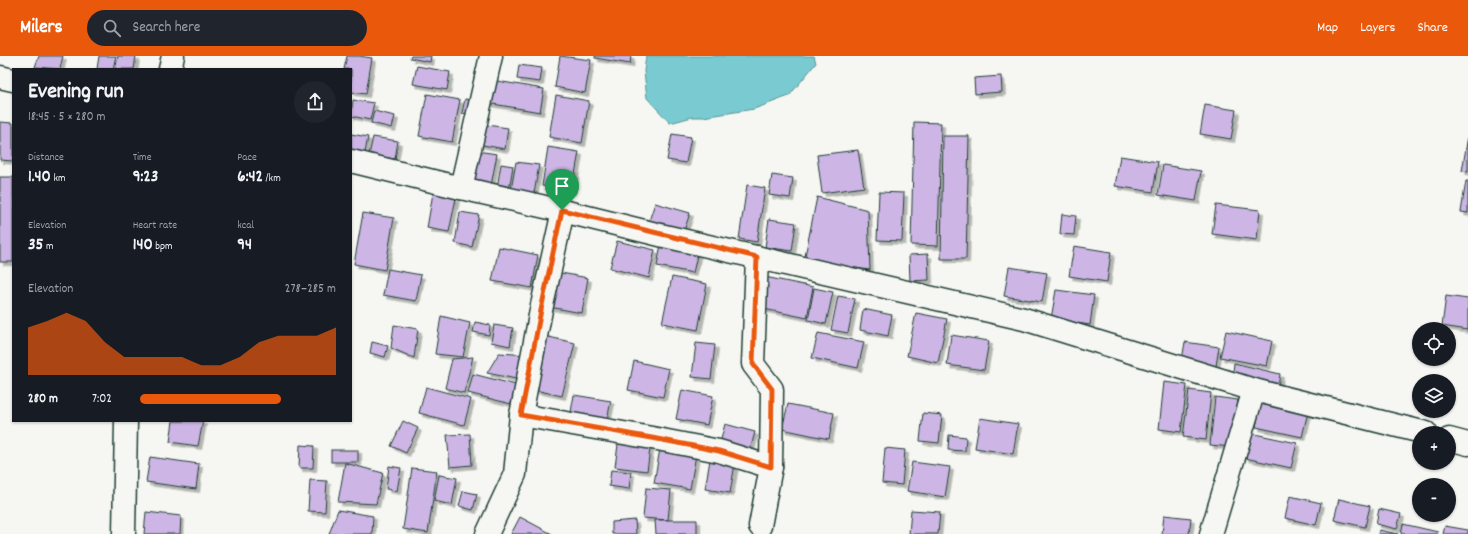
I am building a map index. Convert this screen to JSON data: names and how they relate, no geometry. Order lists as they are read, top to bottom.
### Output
{
  "page": {
    "header": "Milers",
    "search": "Search here",
    "nav": ["Map", "Layers", "Share"],
    "heading": ["Evening run", "18:45 · 5 × 280 m"],
    "stats": [
      ["Distance", "1.40 km"],
      ["Time", "9:23"],
      ["Pace", "6:42 /km"],
      ["Elevation", "35 m"],
      ["Heart rate", "140 bpm"],
      ["kcal", "94"]
    ],
    "chart": ["Elevation", "278–285 m"],
    "map_buttons": ["+", "−"],
    "list": [
      {
        "name": "280 m",
        "note": "7:02"
      }
    ]
  }
}
